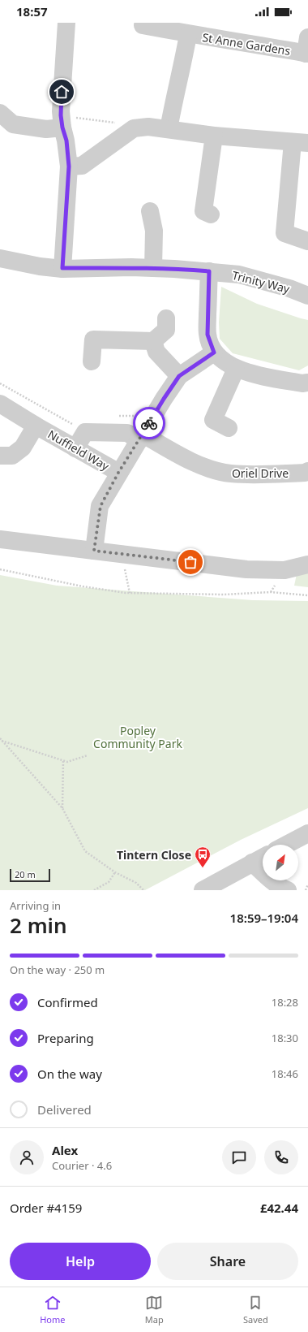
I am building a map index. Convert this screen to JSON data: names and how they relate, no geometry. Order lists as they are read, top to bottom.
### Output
{
  "streets": {
    "street": [
      "St Anne Gardens",
      "Trinity Way",
      "Nuffield Way",
      "Oriel Drive"
    ]
  },
  "crossings": [
    ["Nuffield Way", "Oriel Drive"]
  ],
  "parks": ["Popley Community Park"],
  "places": {
    "bus stop": ["Tintern Close"]
  },
  "scale_bar": "20 m",
  "north": "top right",
  "page": {
    "status": "18:57",
    "scale": "20 m",
    "heading": ["2 min", "Arriving in", "18:59–19:04"],
    "panel": [
      "Alex",
      "Courier · 4.6",
      "Order #4159",
      "£42.44"
    ],
    "bar": "On the way · 250 m",
    "list": [
      ["Confirmed", "18:28"],
      ["Preparing", "18:30"],
      ["On the way", "18:46"],
      "Delivered"
    ],
    "buttons": ["Help", "Share"],
    "tabs": ["Home", "Map", "Saved"]
  }
}
